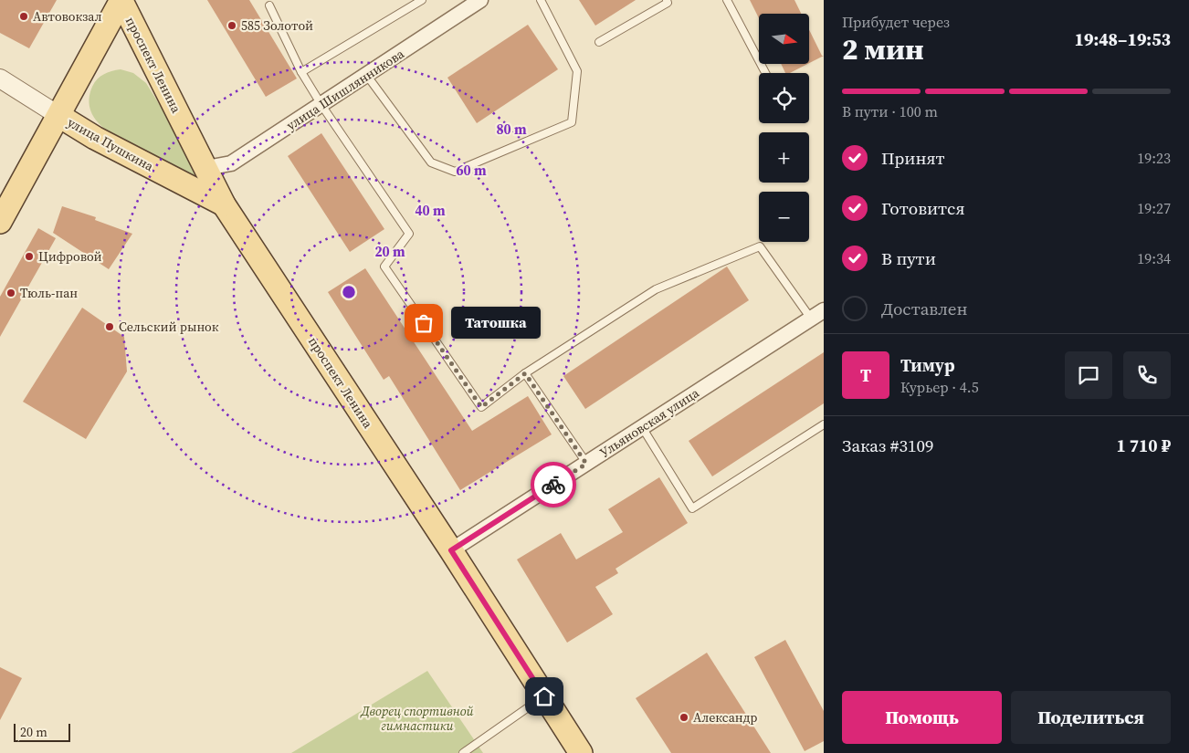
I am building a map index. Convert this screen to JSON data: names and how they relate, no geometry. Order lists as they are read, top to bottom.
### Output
{
  "streets": {
    "main road": ["проспект Ленина", "улица Пушкина"],
    "street": ["улица Шишлянникова", "Ульяновская улица"]
  },
  "crossings": [
    ["проспект Ленина", "улица Шишлянникова"],
    ["проспект Ленина", "улица Пушкина"],
    ["проспект Ленина", "Ульяновская улица"]
  ],
  "parks": ["Дворец спортивной гимнастики"],
  "places": [
    "Автовокзал",
    "585 Золотой",
    "Цифровой",
    "Тюль-пан",
    "Татошка",
    "Сельский рынок",
    "Александр"
  ],
  "scale_bar": "20 m",
  "north": "right",
  "page": {
    "heading": ["2 мин", "Прибудет через", "19:48–19:53"],
    "panel": [
      "Тимур",
      "Курьер · 4.5",
      "Заказ #3109",
      "1 710 ₽"
    ],
    "map_buttons": ["+", "−"],
    "bar": "В пути · 100 m",
    "list": [
      ["Принят", "19:23"],
      ["Готовится", "19:27"],
      ["В пути", "19:34"],
      "Доставлен"
    ],
    "bubble": "Татошка",
    "round": "Т",
    "buttons": ["Помощь", "Поделиться"],
    "scale": "20 m"
  },
  "rings": [
    "80 m",
    "60 m",
    "40 m",
    "20 m"
  ]
}
